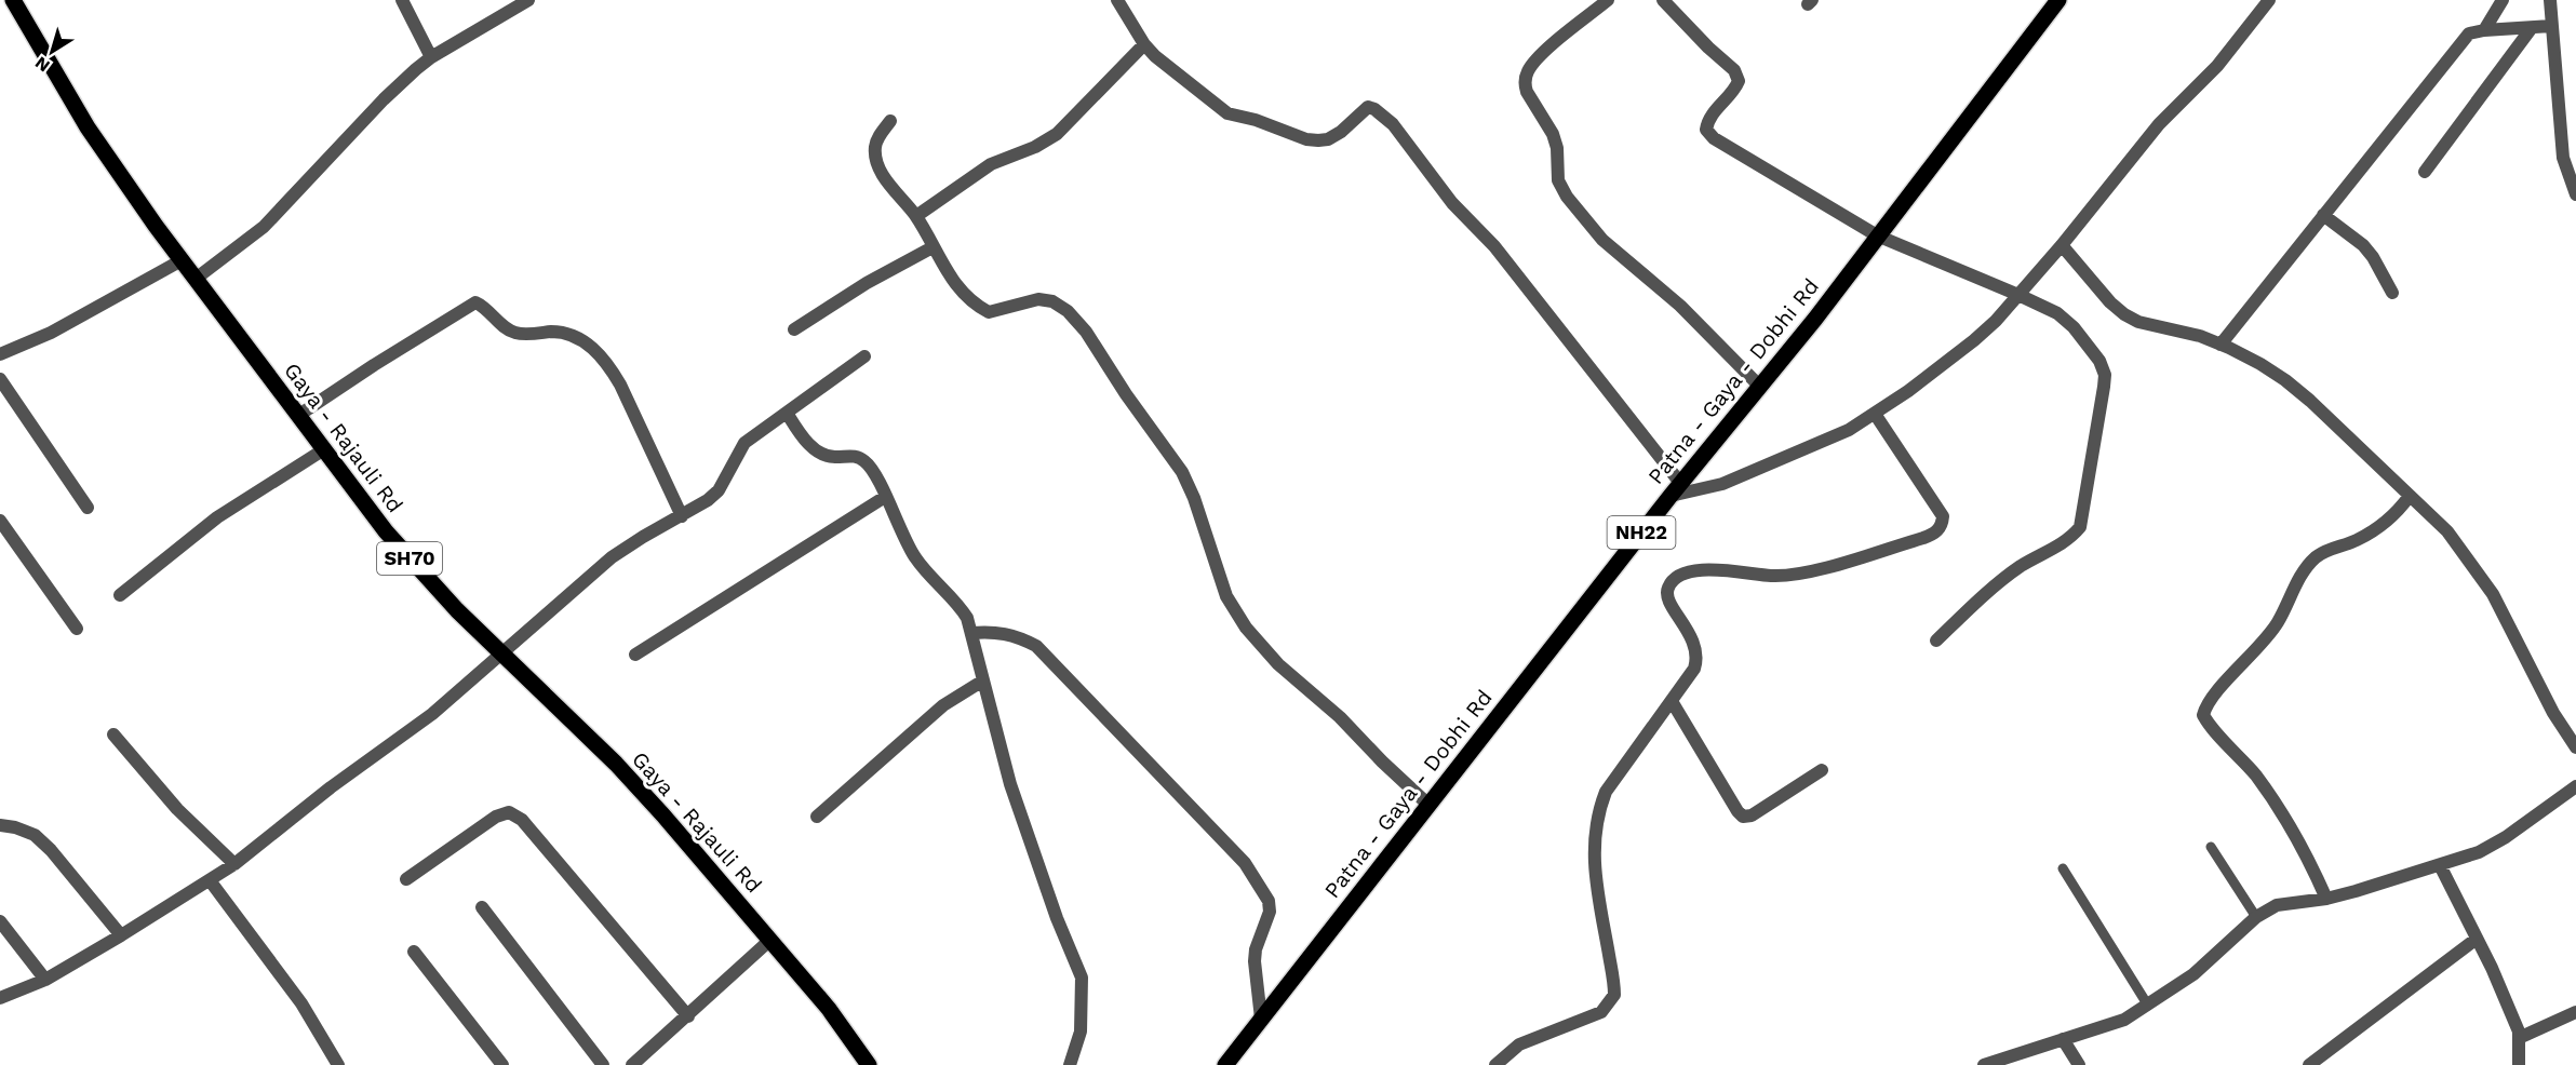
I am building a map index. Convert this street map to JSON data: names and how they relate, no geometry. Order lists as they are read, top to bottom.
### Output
{
  "streets": {
    "main road": [
      "Patna - Gaya - Dobhi Rd",
      "Gaya - Rajauli Rd",
      "NH22",
      "SH70"
    ]
  },
  "north": "bottom left"
}
